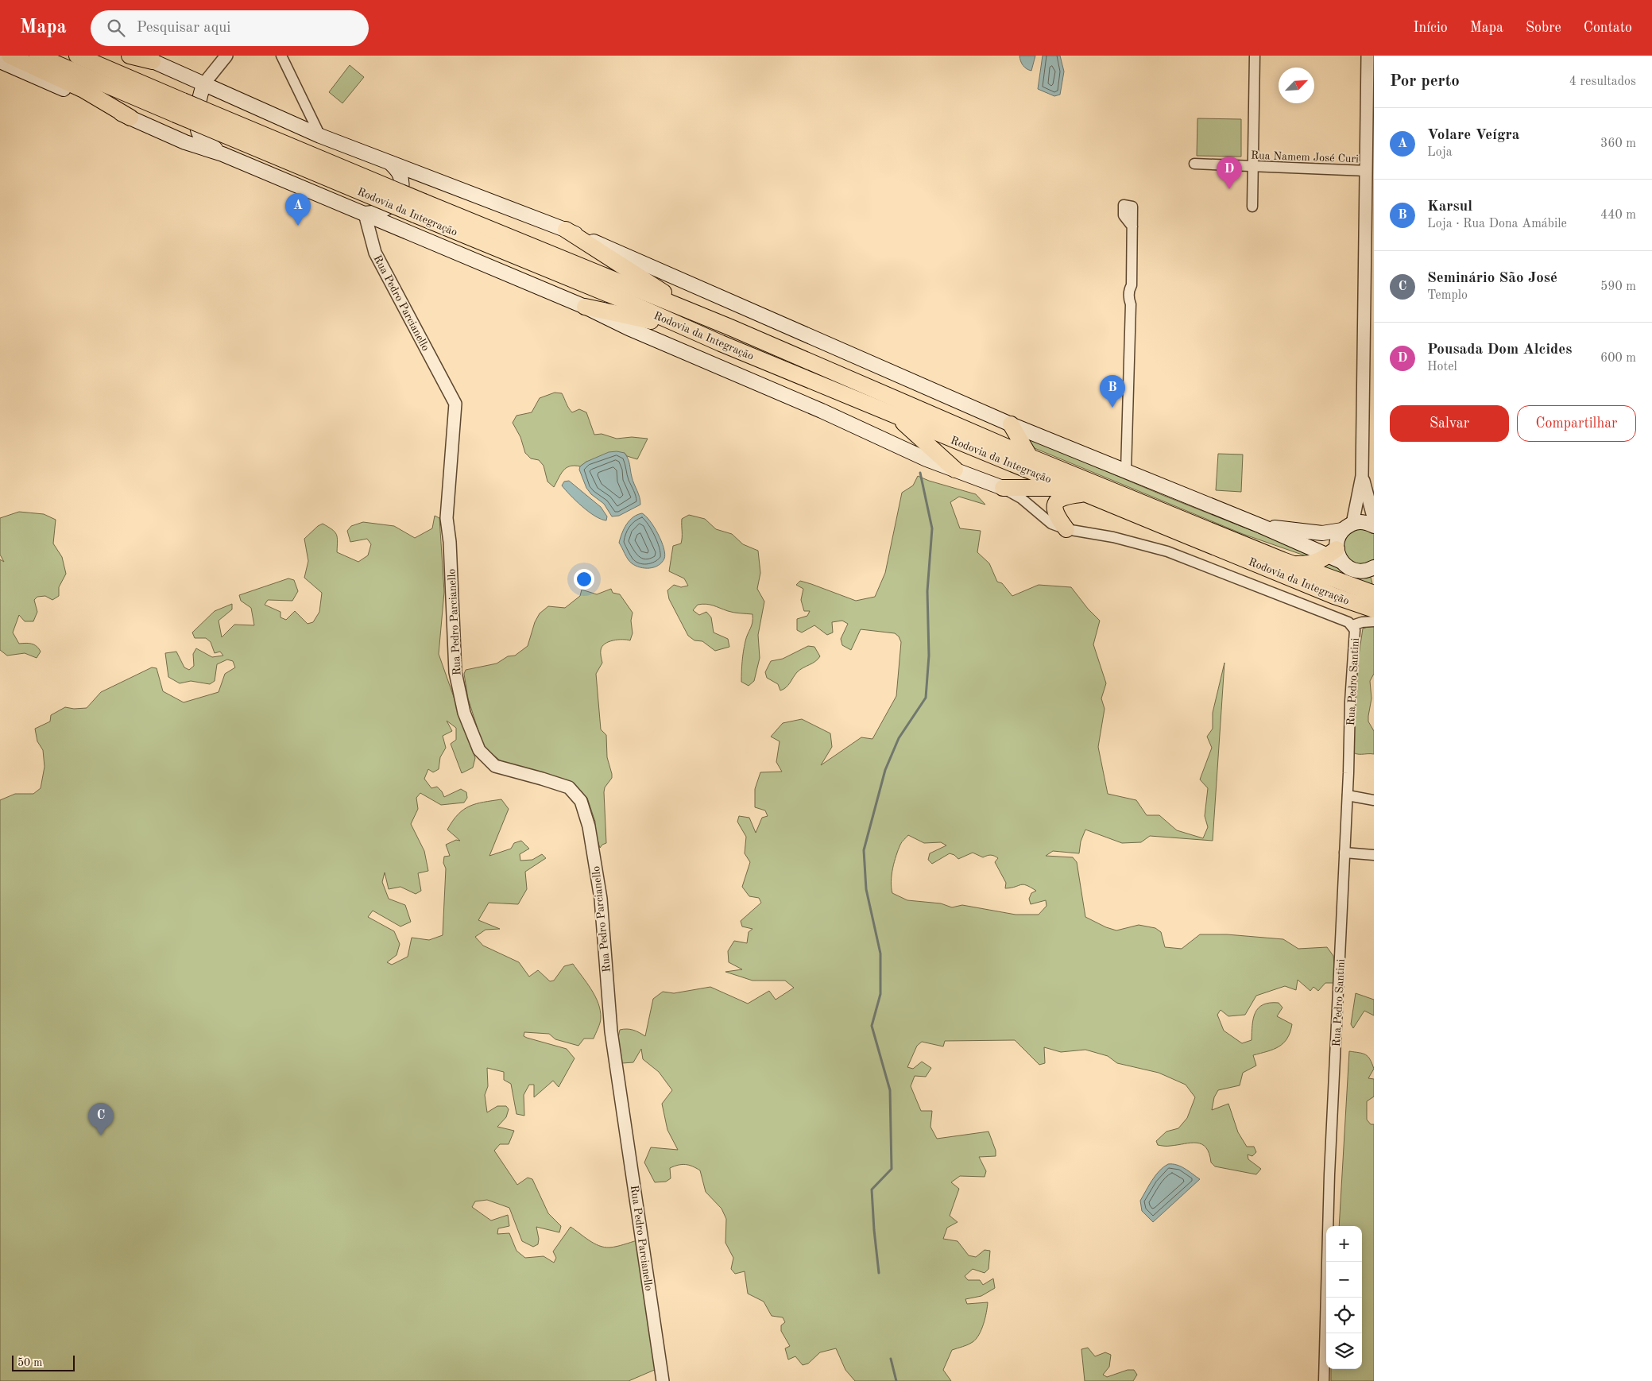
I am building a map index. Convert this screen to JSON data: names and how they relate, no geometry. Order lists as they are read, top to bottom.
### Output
{
  "streets": {
    "highway": ["Rodovia da Integração"],
    "street": ["Rua Namem José Curi", "Rua Pedro Parcianello", "Rua Pedro Santini"]
  },
  "scale_bar": "50 m",
  "north": "top right",
  "page": {
    "header": "Mapa",
    "search": "Pesquisar aqui",
    "nav": [
      "Início",
      "Mapa",
      "Sobre",
      "Contato"
    ],
    "heading": ["Por perto", "4 resultados"],
    "list": [
      {
        "mark": "A",
        "name": "Volare Veígra",
        "note": "Loja",
        "value": "360 m"
      },
      {
        "mark": "B",
        "name": "Karsul",
        "note": "Loja · Rua Dona Amábile",
        "value": "440 m"
      },
      {
        "mark": "C",
        "name": "Seminário São José",
        "note": "Templo",
        "value": "590 m"
      },
      {
        "mark": "D",
        "name": "Pousada Dom Alcides",
        "note": "Hotel",
        "value": "600 m"
      }
    ],
    "pins": [
      "D",
      "A",
      "B",
      "C"
    ],
    "buttons": ["Salvar", "Compartilhar"],
    "map_buttons": ["+", "−"],
    "scale": "50 m"
  }
}
